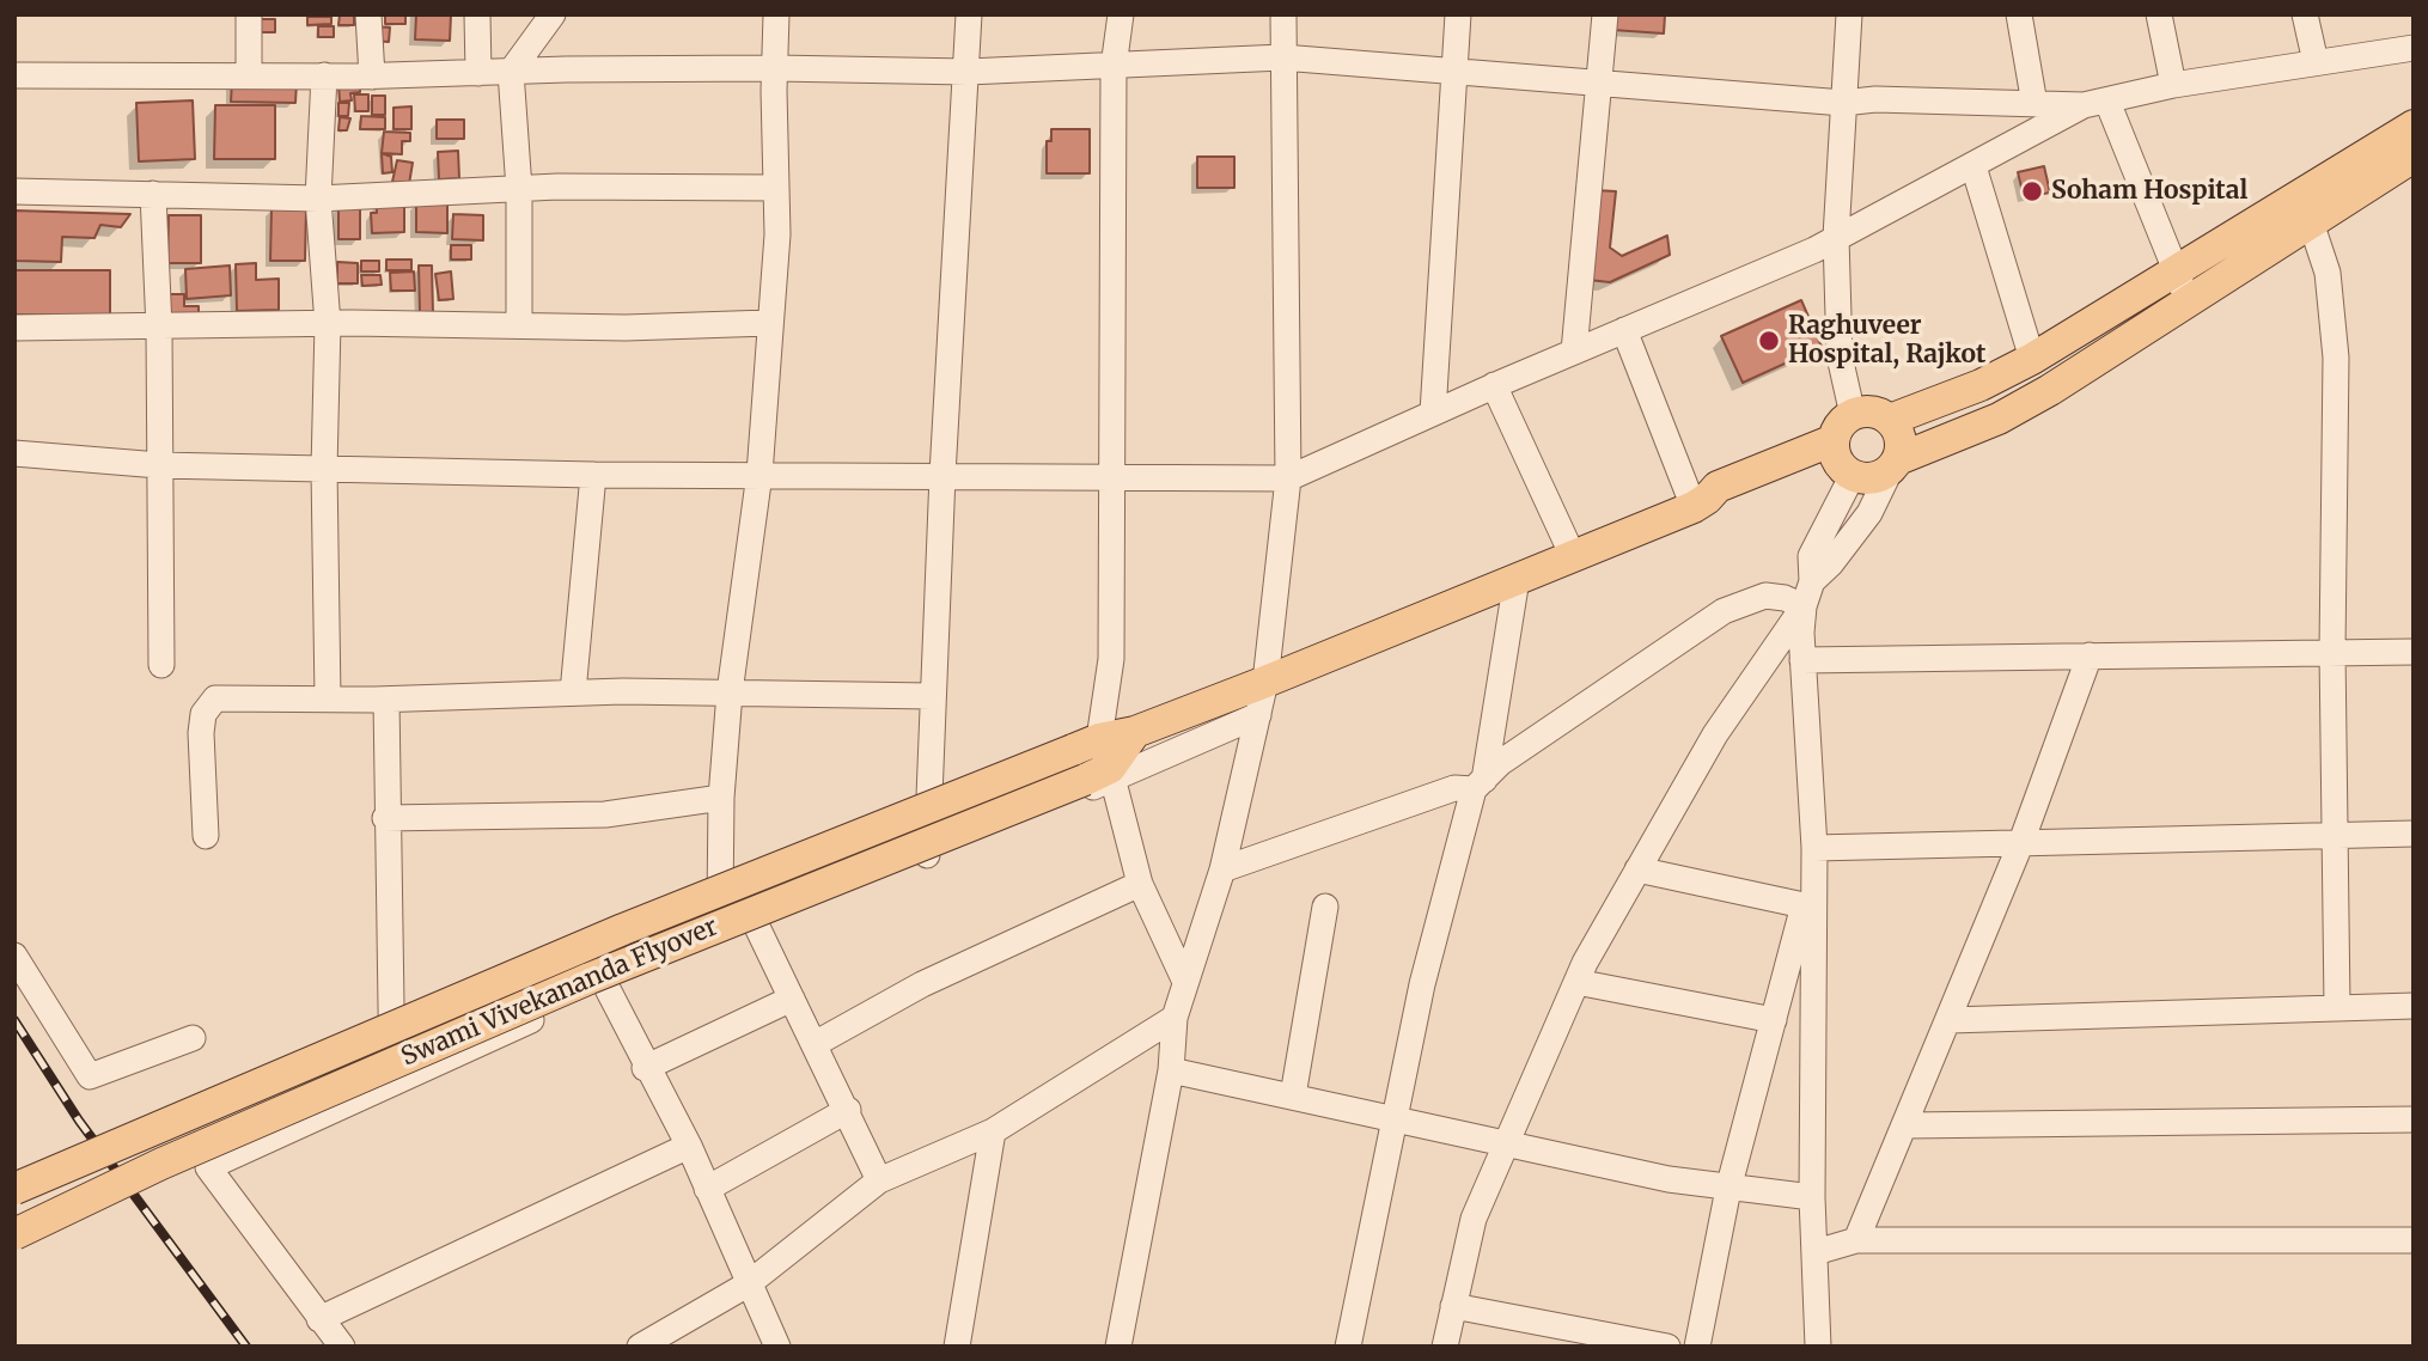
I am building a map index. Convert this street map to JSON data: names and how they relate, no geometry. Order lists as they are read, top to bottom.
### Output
{
  "streets": {
    "main road": ["Swami Vivekananda Flyover"]
  },
  "places": ["Soham Hospital", "Raghuveer Hospital, Rajkot"]
}
